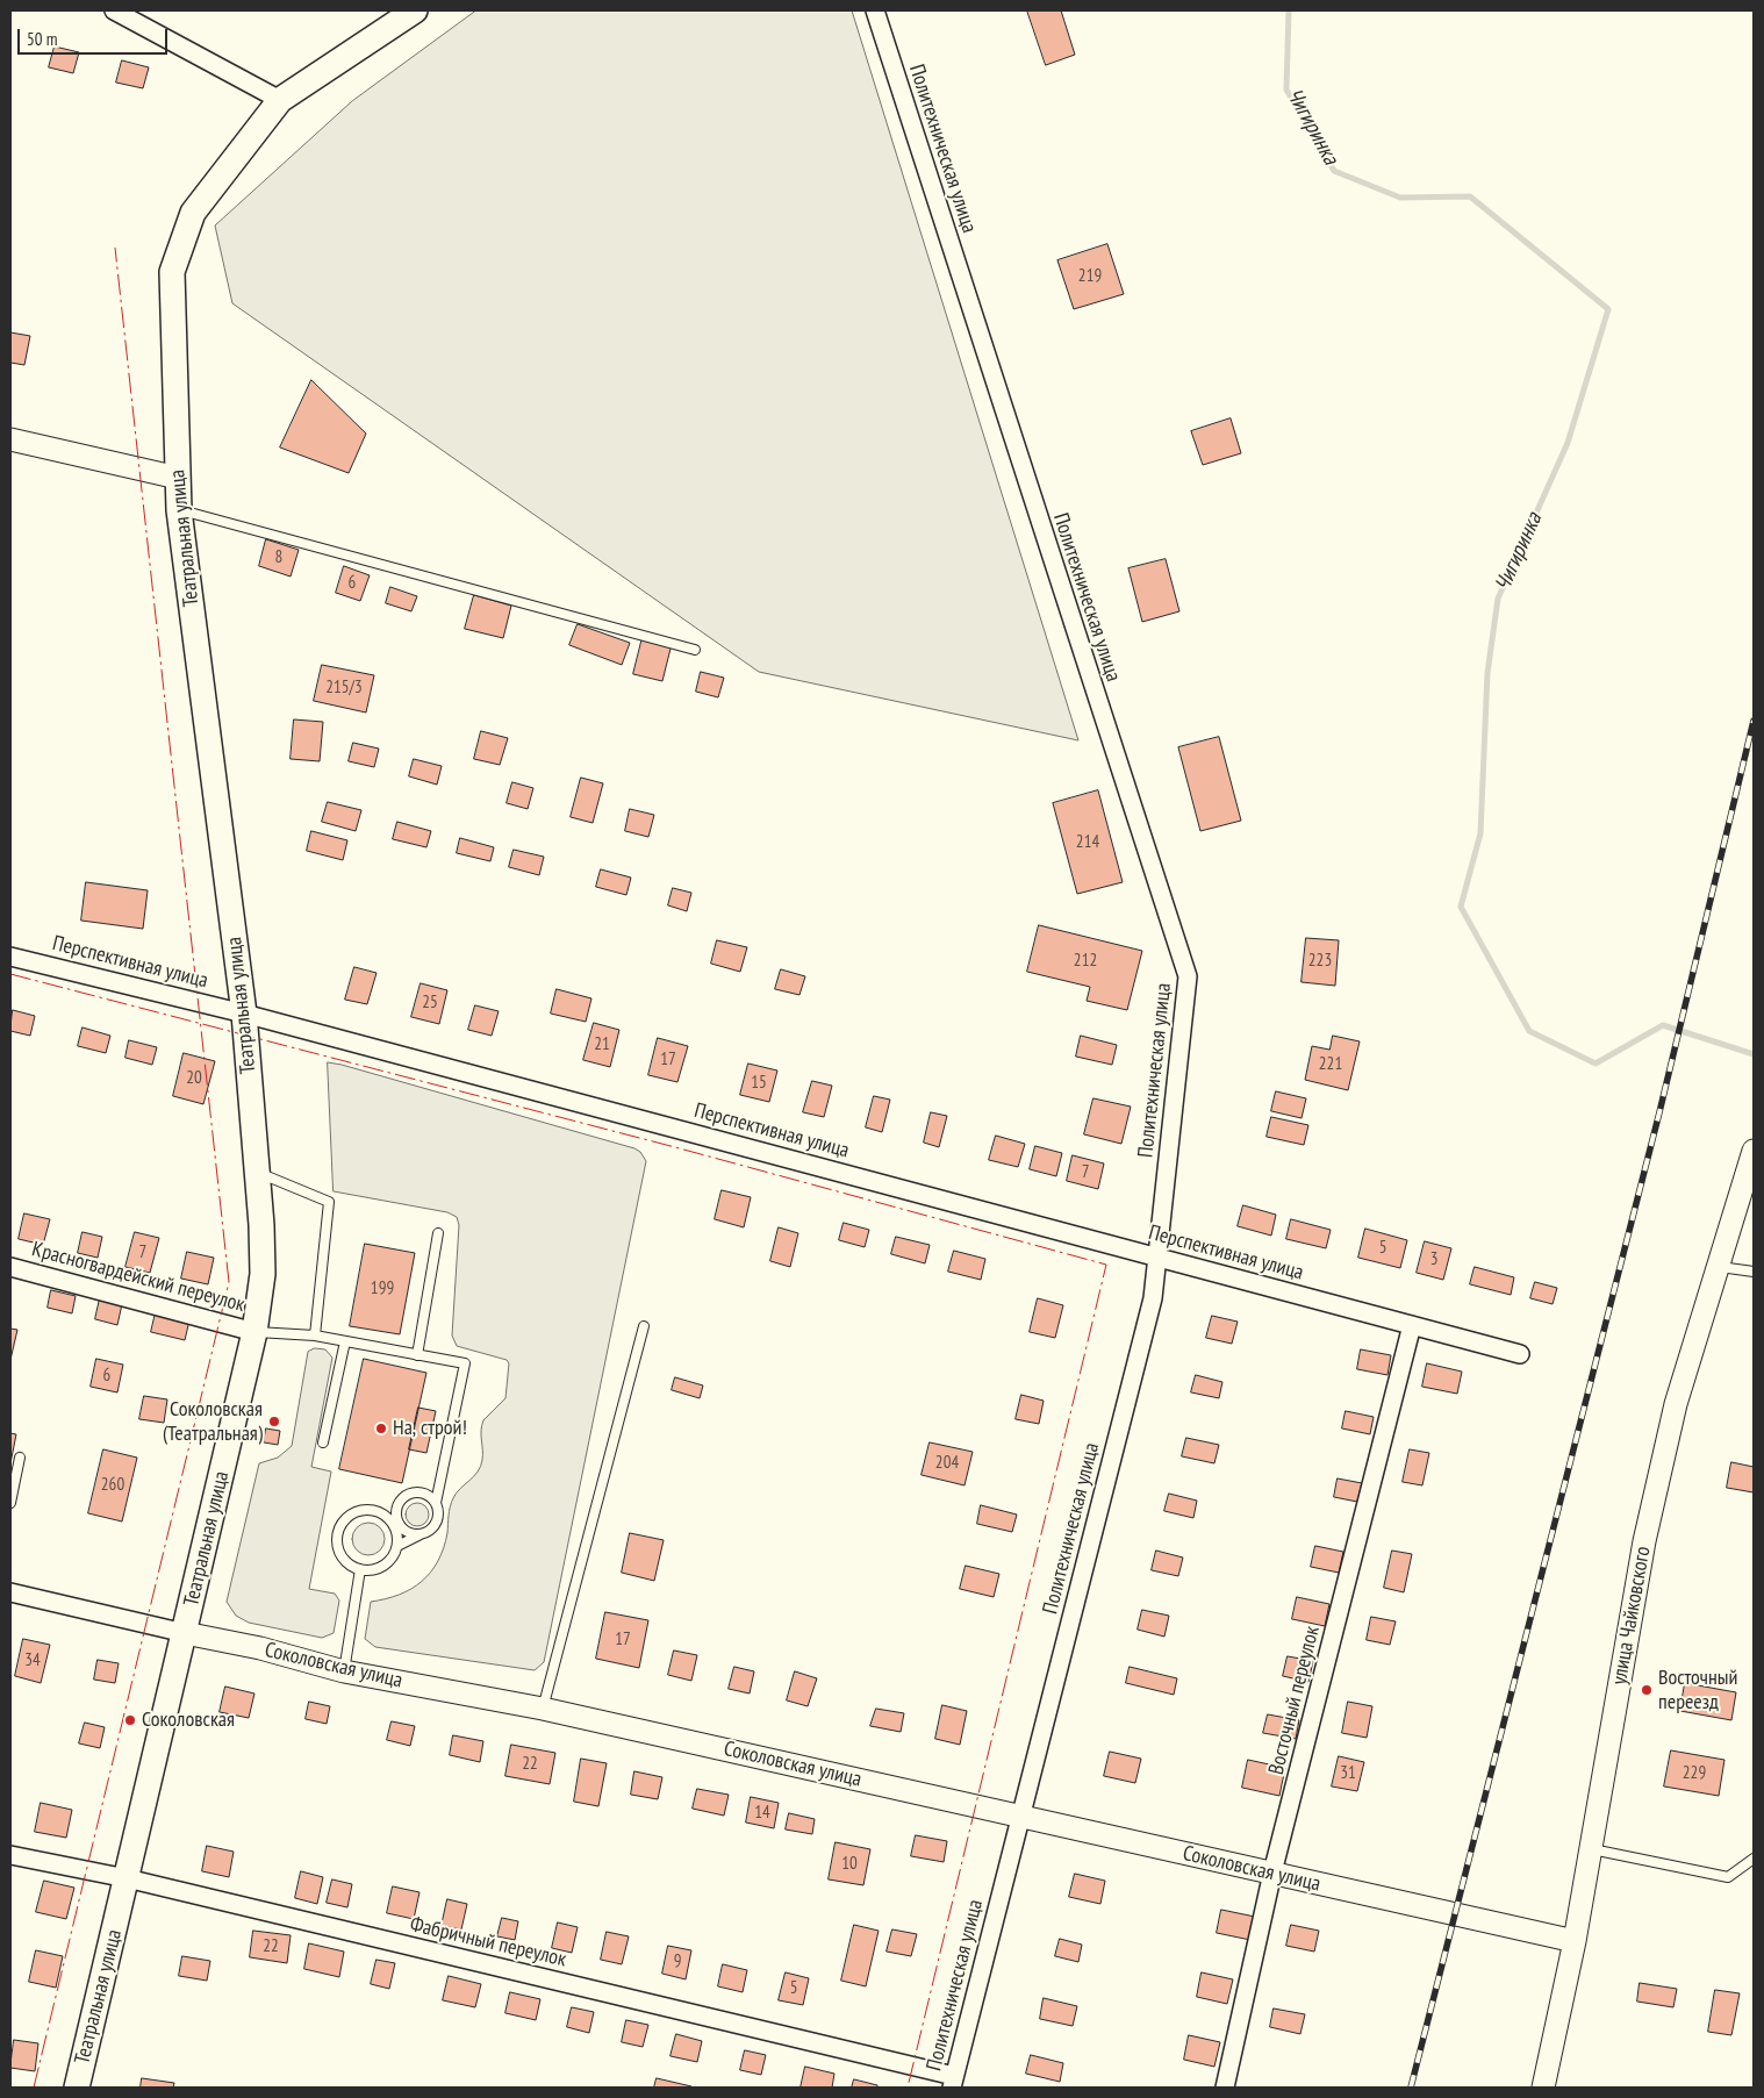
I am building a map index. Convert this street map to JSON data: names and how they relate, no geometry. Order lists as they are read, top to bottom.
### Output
{
  "streets": {
    "main road": ["Театральная улица"],
    "street": [
      "Политехническая улица",
      "Перспективная улица",
      "Красногвардейский переулок",
      "улица Чайковского",
      "Соколовская улица",
      "Восточный переулок",
      "Фабричный переулок"
    ]
  },
  "crossings": [
    ["Политехническая улица", "Перспективная улица"],
    ["Политехническая улица", "Соколовская улица"],
    ["Политехническая улица", "Фабричный переулок"],
    ["Театральная улица", "Перспективная улица"],
    ["Театральная улица", "Красногвардейский переулок"],
    ["Театральная улица", "Соколовская улица"],
    ["Театральная улица", "Фабричный переулок"],
    ["Перспективная улица", "Восточный переулок"],
    ["улица Чайковского", "Соколовская улица"],
    ["Соколовская улица", "Восточный переулок"]
  ],
  "water": ["Чигиринка"],
  "places": [
    "Соколовская (Театральная)",
    "На, строй!",
    "Восточный переезд",
    "Соколовская"
  ],
  "house_numbers": [
    "219",
    "8",
    "6",
    "215/3",
    "214",
    "212",
    "223",
    "25",
    "21",
    "17",
    "221",
    "20",
    "15",
    "7",
    "5",
    "7",
    "3",
    "199",
    "6",
    "204",
    "260",
    "17",
    "34",
    "22",
    "31",
    "229",
    "14",
    "10",
    "22",
    "9",
    "5"
  ],
  "scale_bar": "50 m"
}
